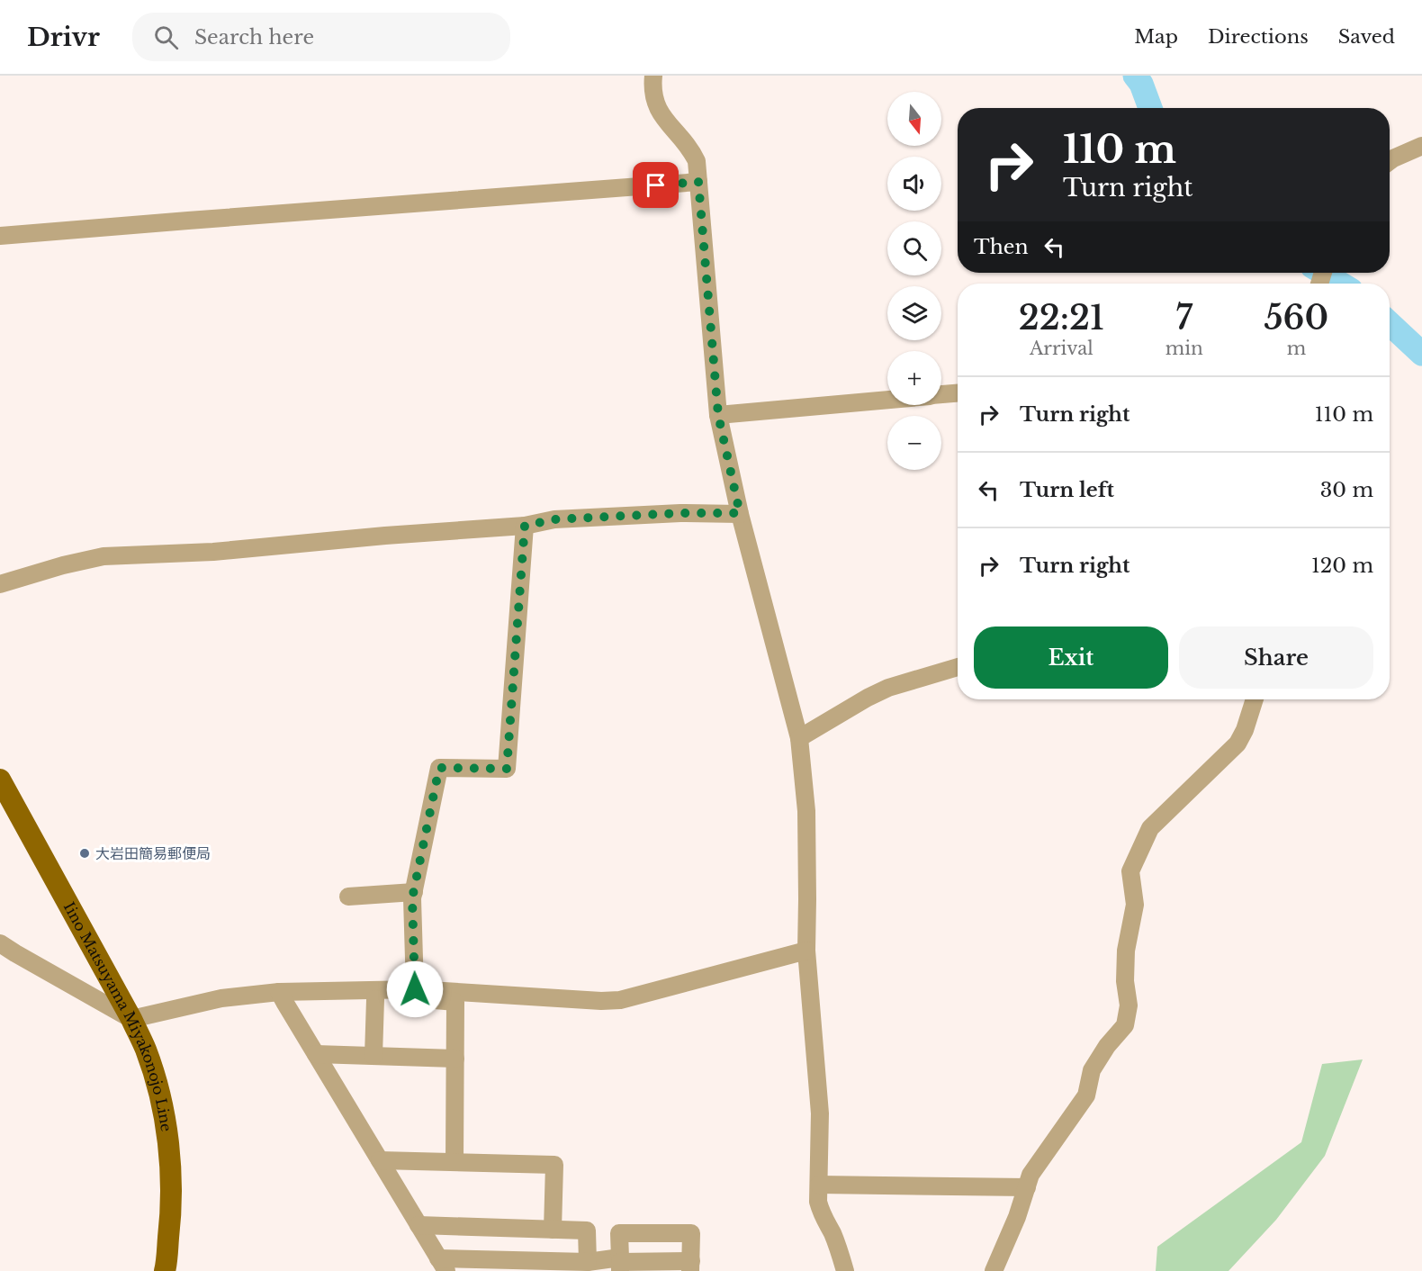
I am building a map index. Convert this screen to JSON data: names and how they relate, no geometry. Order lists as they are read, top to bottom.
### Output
{
  "streets": {
    "main road": ["Iino Matsuyama Miyakonojo Line"]
  },
  "places": ["大岩田簡易郵便局"],
  "north": "bottom",
  "page": {
    "header": "Drivr",
    "search": "Search here",
    "nav": ["Map", "Directions", "Saved"],
    "map_buttons": ["+", "−"],
    "turn": ["110 m", "Turn right"],
    "then": "Then",
    "eta": [
      "22:21",
      "Arrival",
      "7",
      "min",
      "560",
      "m"
    ],
    "list": [
      {
        "name": "Turn right",
        "value": "110 m"
      },
      {
        "name": "Turn left",
        "value": "30 m"
      },
      {
        "name": "Turn right",
        "value": "120 m"
      }
    ],
    "buttons": ["Exit", "Share"]
  }
}
